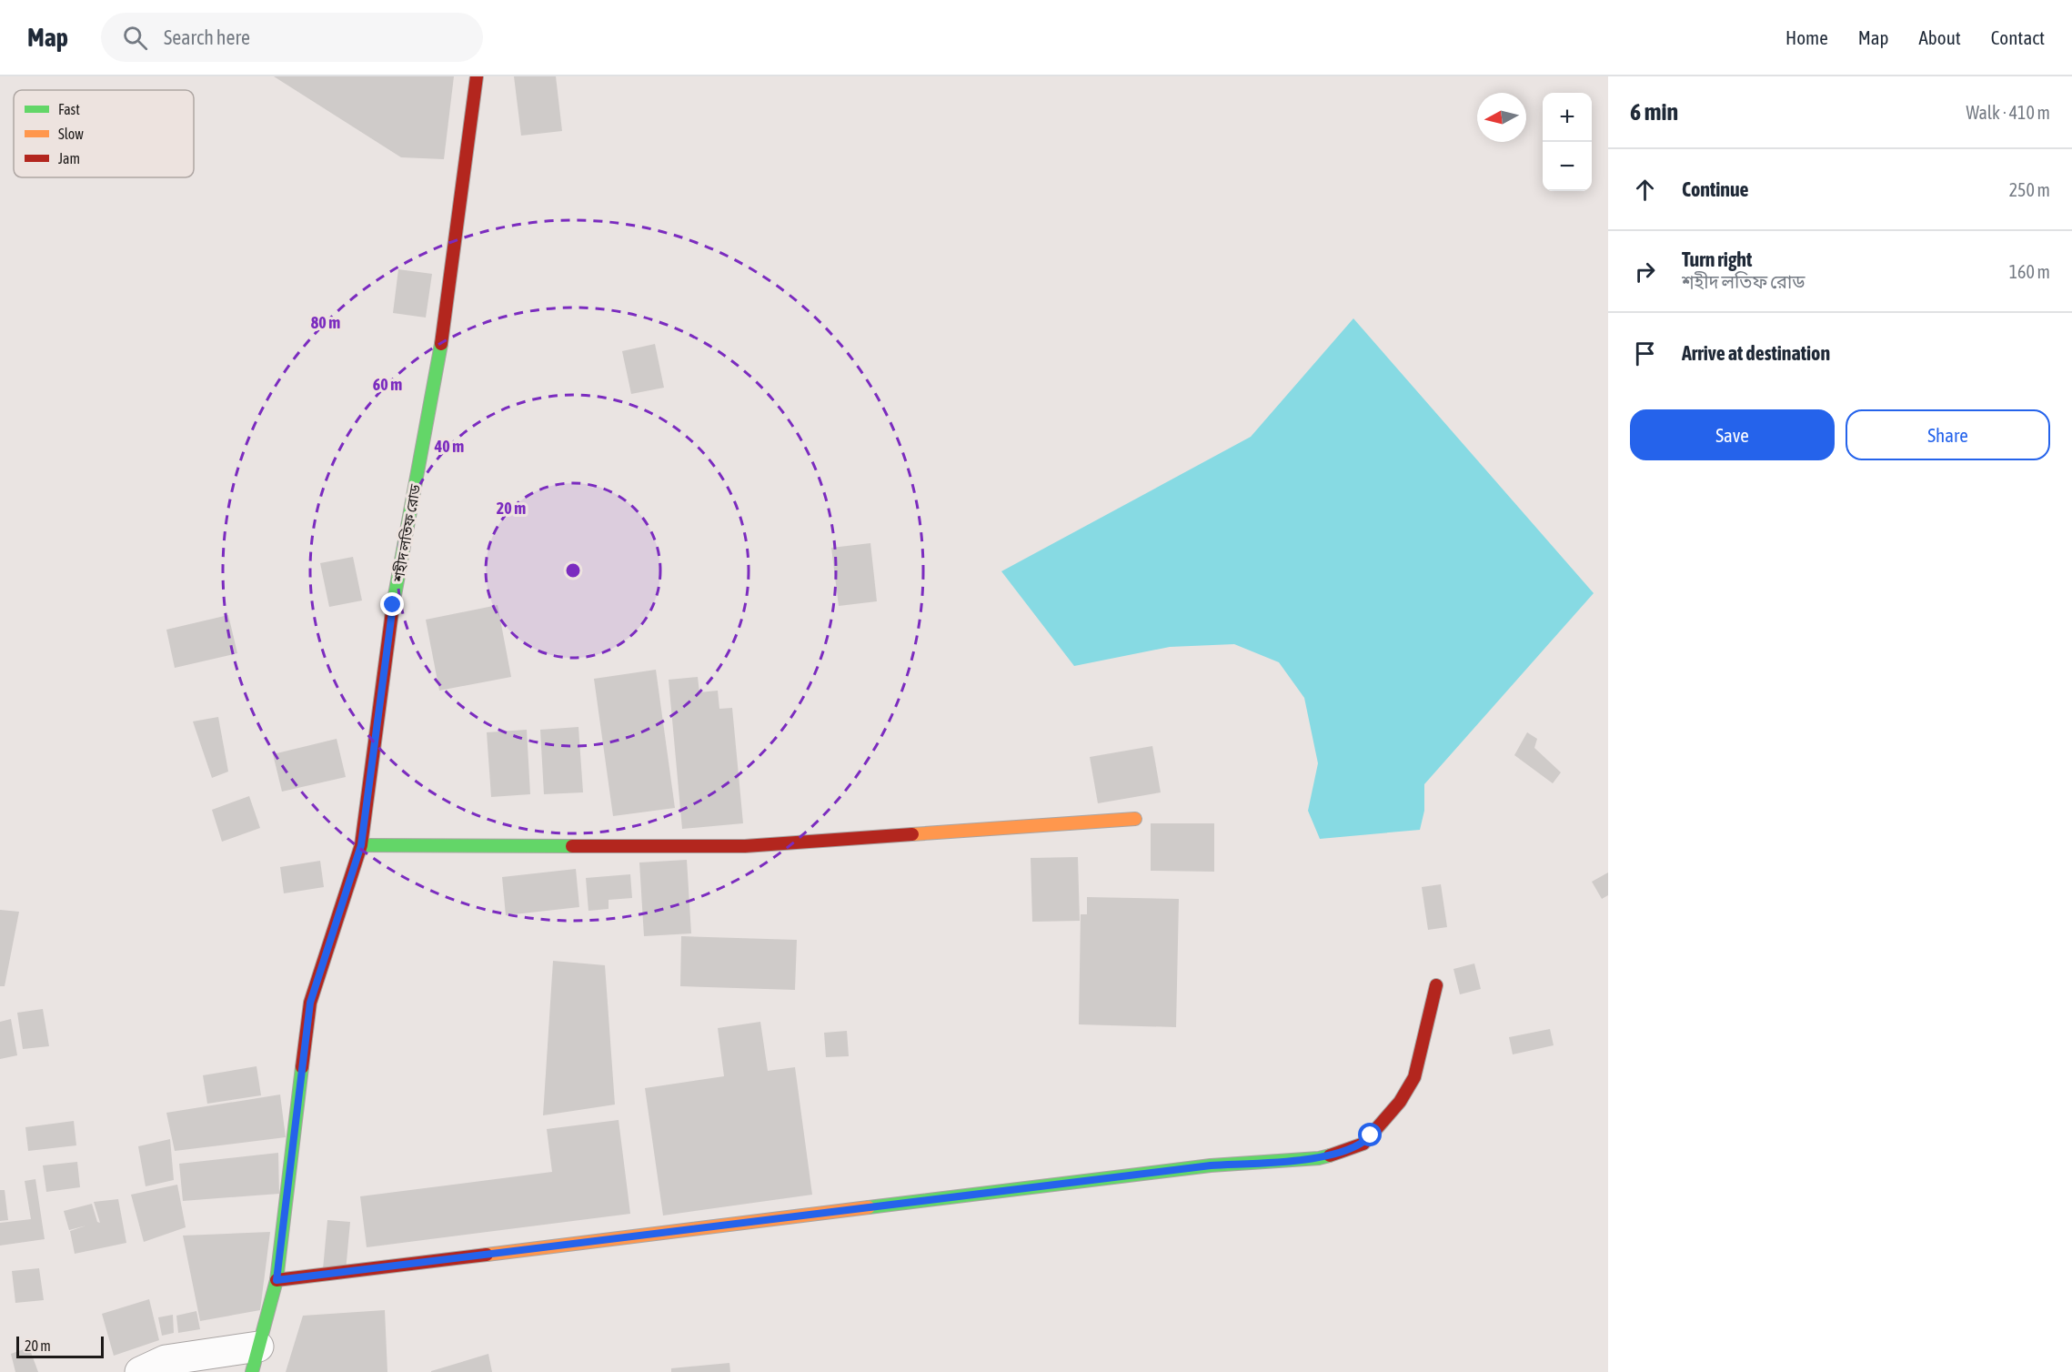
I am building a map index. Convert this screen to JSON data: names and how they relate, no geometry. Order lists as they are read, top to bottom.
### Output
{
  "streets": {
    "street": ["শহীদ লতিফ রোড"]
  },
  "legend": ["Fast", "Slow", "Jam"],
  "scale_bar": "20 m",
  "north": "left",
  "page": {
    "header": "Map",
    "search": "Search here",
    "nav": [
      "Home",
      "Map",
      "About",
      "Contact"
    ],
    "heading": ["6 min", "Walk · 410 m"],
    "map_buttons": ["+", "−"],
    "list": [
      ["Continue", "250 m"],
      ["Turn right", "শহীদ লতিফ রোড", "160 m"],
      "Arrive at destination"
    ],
    "buttons": ["Save", "Share"],
    "scale": "20 m"
  },
  "rings": [
    "80 m",
    "60 m",
    "40 m",
    "20 m"
  ]
}
